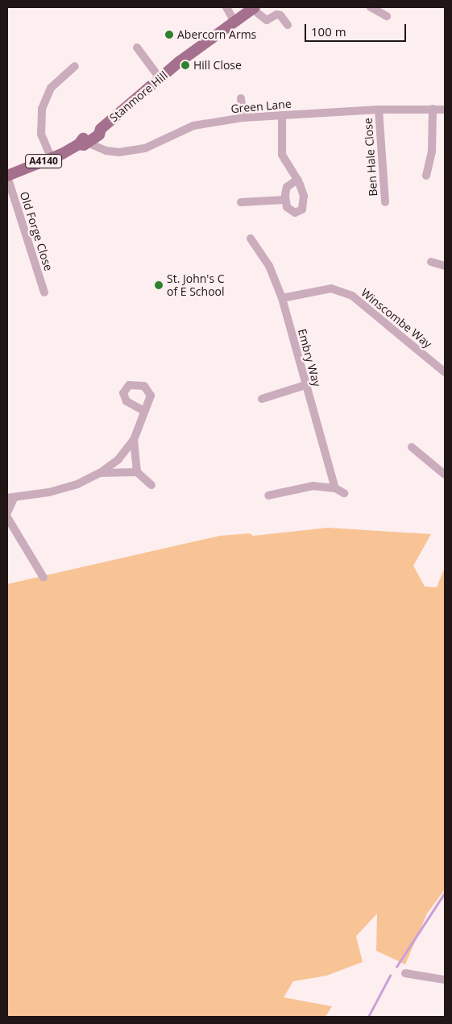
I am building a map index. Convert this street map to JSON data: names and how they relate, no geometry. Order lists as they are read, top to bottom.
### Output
{
  "streets": {
    "main road": ["Stanmore Hill", "A4140"],
    "street": [
      "Green Lane",
      "Ben Hale Close",
      "Old Forge Close",
      "Winscombe Way",
      "Embry Way"
    ]
  },
  "crossings": [
    ["Stanmore Hill", "Green Lane"],
    ["Stanmore Hill", "Old Forge Close"],
    ["Green Lane", "Ben Hale Close"],
    ["Winscombe Way", "Embry Way"]
  ],
  "places": ["Abercorn Arms", "Hill Close", "St. John's C of E School"],
  "scale_bar": "100 m"
}
